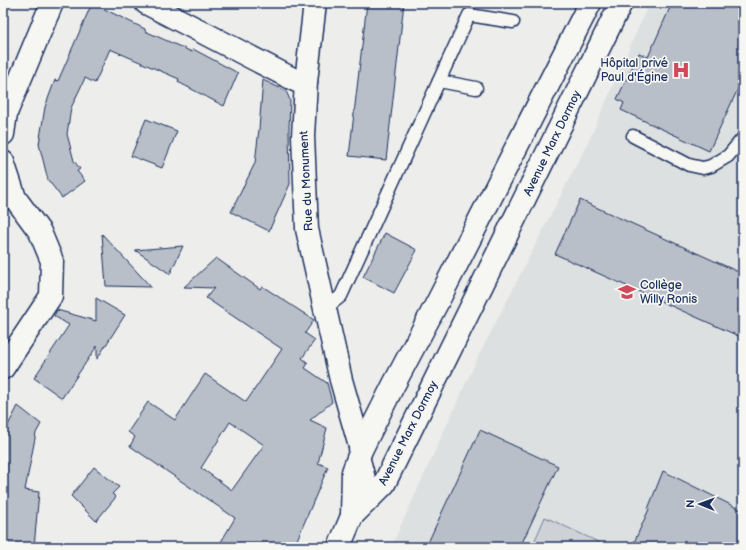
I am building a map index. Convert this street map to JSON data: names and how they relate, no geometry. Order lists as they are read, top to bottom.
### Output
{
  "streets": {
    "main road": ["Avenue Marx Dormoy", "Rue du Monument"]
  },
  "places": {
    "hospital": ["Hôpital privé Paul d'Égine"],
    "school or university": ["Collège Willy Ronis"]
  },
  "north": "left"
}
